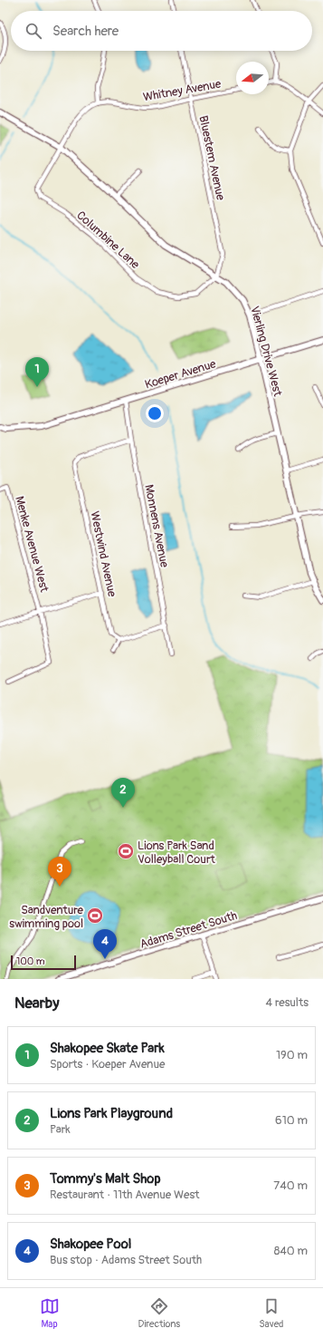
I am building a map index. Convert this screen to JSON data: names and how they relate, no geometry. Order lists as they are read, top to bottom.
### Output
{
  "streets": {
    "street": [
      "Whitney Avenue",
      "Bluestem Avenue",
      "Columbine Lane",
      "Vierling Drive West",
      "Koeper Avenue",
      "Monnens Avenue",
      "Menke Avenue West",
      "Westwind Avenue",
      "Adams Street South"
    ]
  },
  "crossings": [
    ["Whitney Avenue", "Bluestem Avenue"],
    ["Whitney Avenue", "Columbine Lane"],
    ["Whitney Avenue", "Vierling Drive West"],
    ["Bluestem Avenue", "Columbine Lane"],
    ["Bluestem Avenue", "Vierling Drive West"],
    ["Columbine Lane", "Vierling Drive West"],
    ["Vierling Drive West", "Koeper Avenue"],
    ["Koeper Avenue", "Monnens Avenue"],
    ["Monnens Avenue", "Westwind Avenue"]
  ],
  "places": {
    "sports": ["Lions Park Sand Volleyball Court", "Sandventure swimming pool"]
  },
  "scale_bar": "100 m",
  "north": "left",
  "page": {
    "search": "Search here",
    "pins": [
      "1",
      "2",
      "3",
      "4"
    ],
    "scale": "100 m",
    "heading": ["Nearby", "4 results"],
    "list": [
      {
        "mark": "1",
        "name": "Shakopee Skate Park",
        "note": "Sports · Koeper Avenue",
        "value": "190 m"
      },
      {
        "mark": "2",
        "name": "Lions Park Playground",
        "note": "Park",
        "value": "610 m"
      },
      {
        "mark": "3",
        "name": "Tommy's Malt Shop",
        "note": "Restaurant · 11th Avenue West",
        "value": "740 m"
      },
      {
        "mark": "4",
        "name": "Shakopee Pool",
        "note": "Bus stop · Adams Street South",
        "value": "840 m"
      }
    ],
    "nav": ["Map", "Directions", "Saved"]
  }
}
